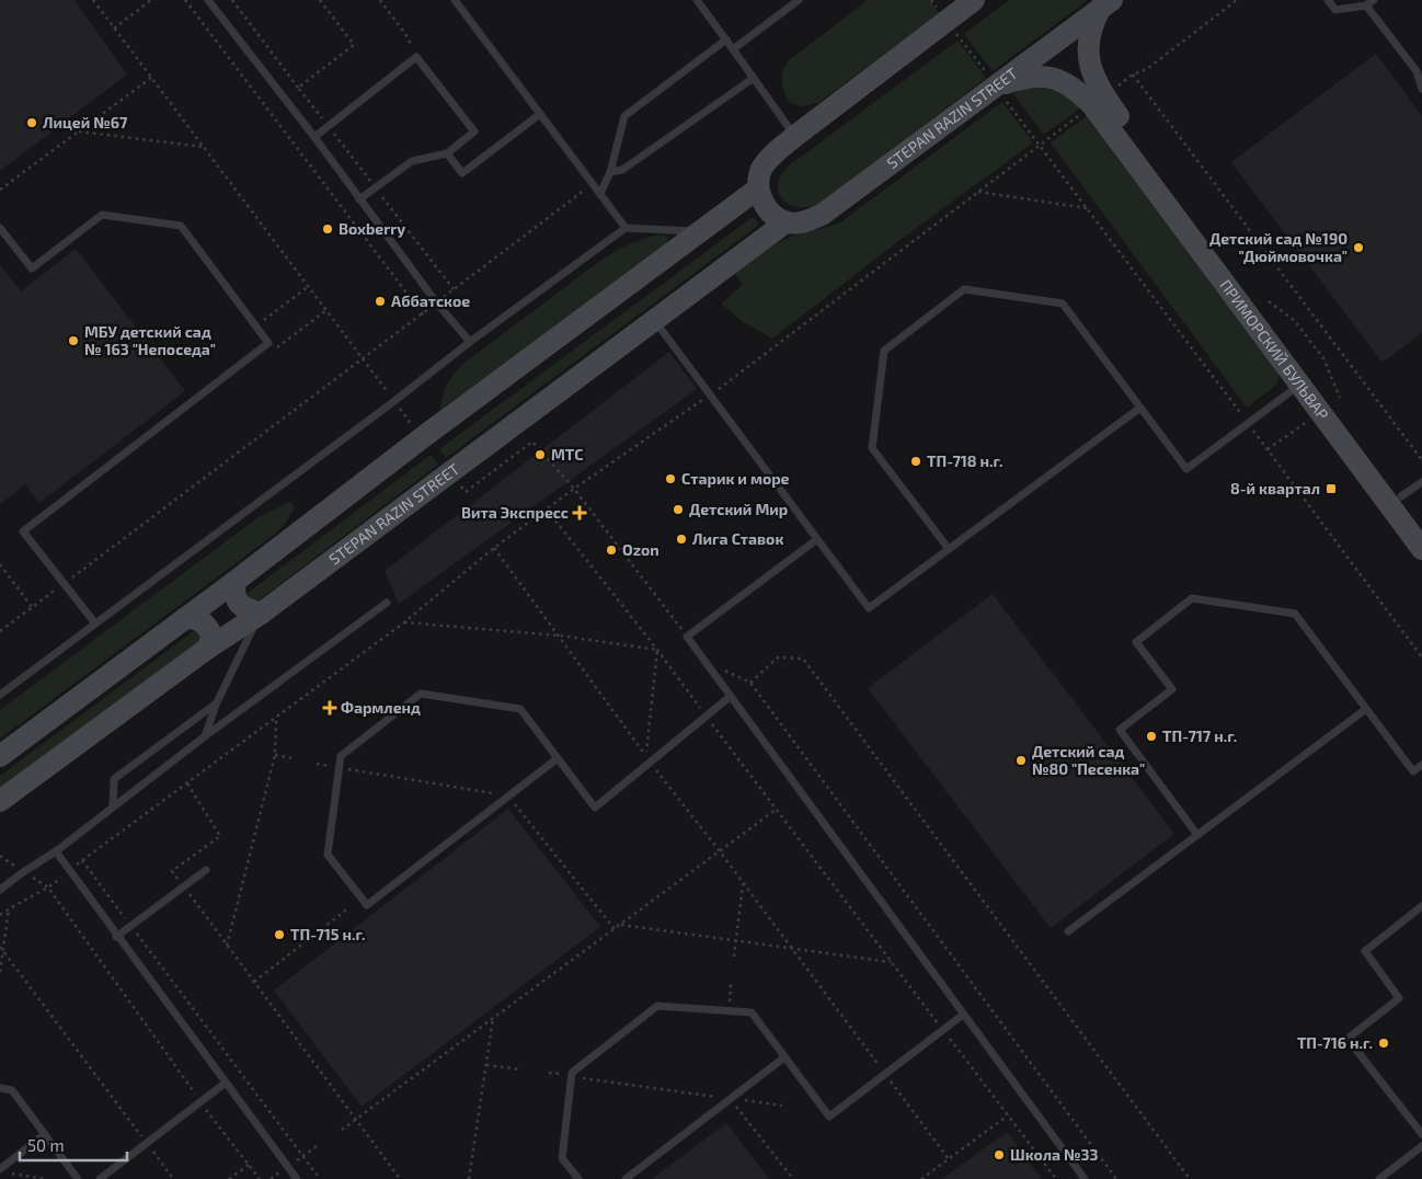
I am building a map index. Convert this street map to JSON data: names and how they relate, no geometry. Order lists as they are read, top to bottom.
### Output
{
  "streets": {
    "main road": ["STEPAN RAZIN STREET", "ПРИМОРСКИЙ БУЛЬВАР"]
  },
  "crossings": [
    ["STEPAN RAZIN STREET", "ПРИМОРСКИЙ БУЛЬВАР"]
  ],
  "places": {
    "other": [
      "Лицей №67",
      "Boxberry",
      "Детский сад №190 \"Дюймовочка\"",
      "Аббатское",
      "МБУ детский сад № 163 \"Непоседа\"",
      "МТС",
      "ТП-718 н.г.",
      "Старик и море",
      "Детский Мир",
      "Лига Ставок",
      "Ozon",
      "ТП-717 н.г.",
      "Детский сад №80 \"Песенка\"",
      "ТП-715 н.г.",
      "ТП-716 н.г.",
      "Школа №33"
    ],
    "transit": ["8-й квартал"],
    "health": ["Вита Экспресс", "Фармленд"]
  },
  "scale_bar": "50 m"
}
